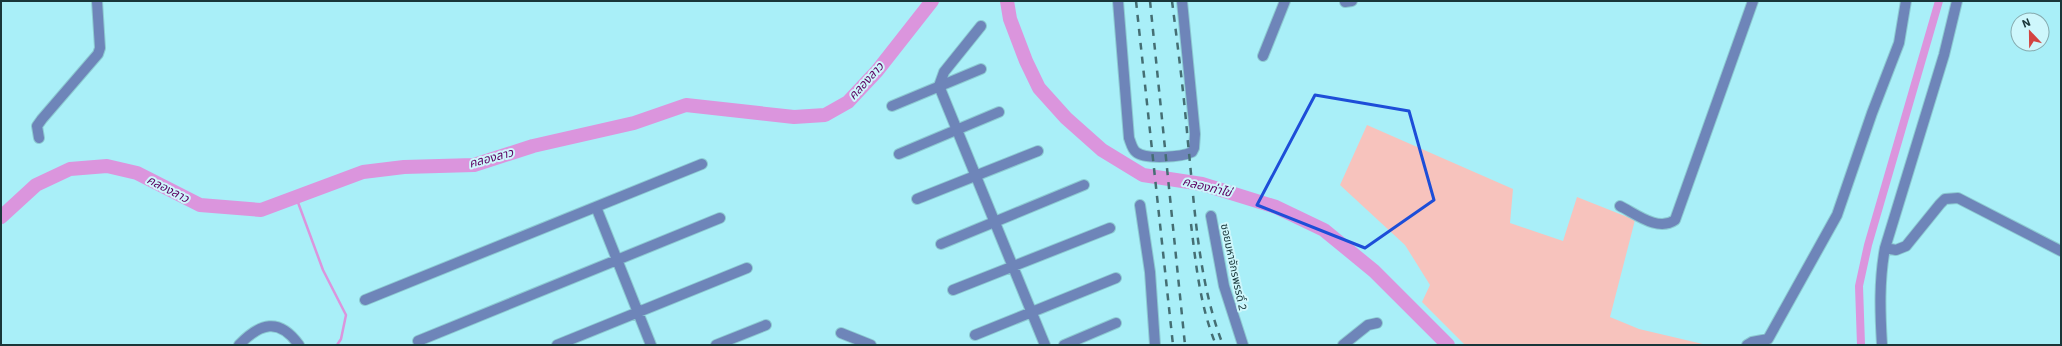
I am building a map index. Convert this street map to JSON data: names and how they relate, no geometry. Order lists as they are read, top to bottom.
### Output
{
  "streets": {
    "street": ["ซอยมหาจักรพรรดิ์ 2"]
  },
  "water": ["คลองลาว", "คลองท่าไข่"],
  "north": "top"
}
